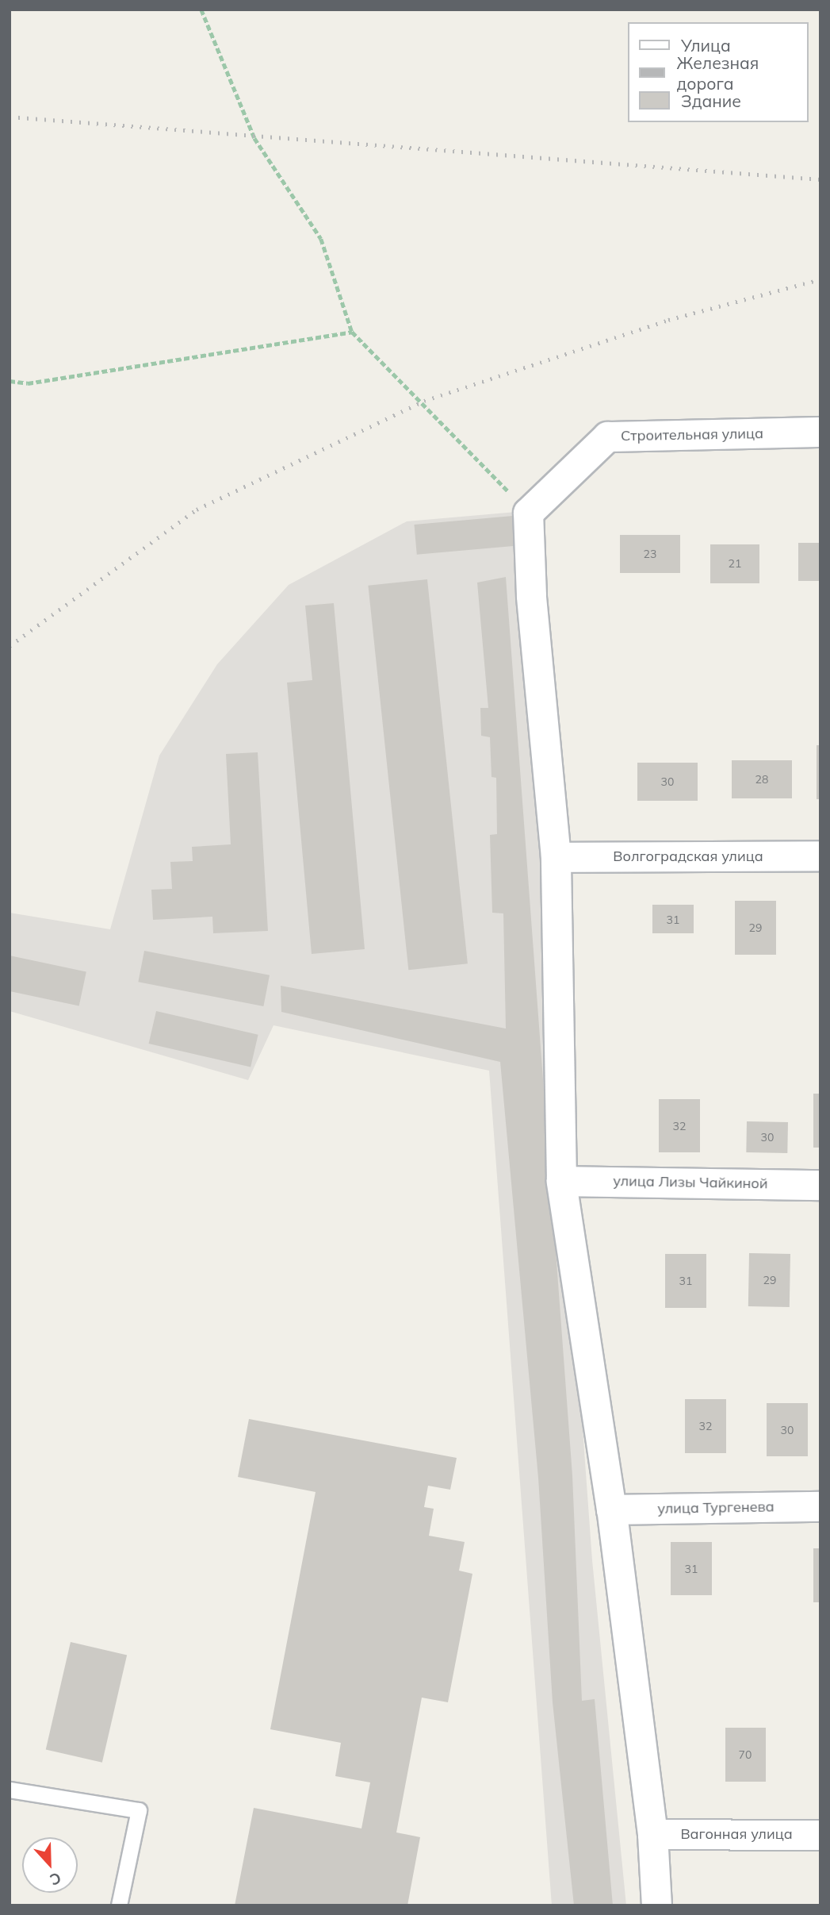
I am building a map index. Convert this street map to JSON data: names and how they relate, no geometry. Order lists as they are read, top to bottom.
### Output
{
  "streets": {
    "street": [
      "Строительная улица",
      "Волгоградская улица",
      "улица Лизы Чайкиной",
      "улица Тургенева",
      "Вагонная улица"
    ]
  },
  "house_numbers": [
    "23",
    "21",
    "28",
    "30",
    "31",
    "29",
    "32",
    "30",
    "29",
    "31",
    "32",
    "30",
    "31",
    "70"
  ],
  "legend": ["Улица", "Железная дорога", "Здание"],
  "north": "bottom"
}
